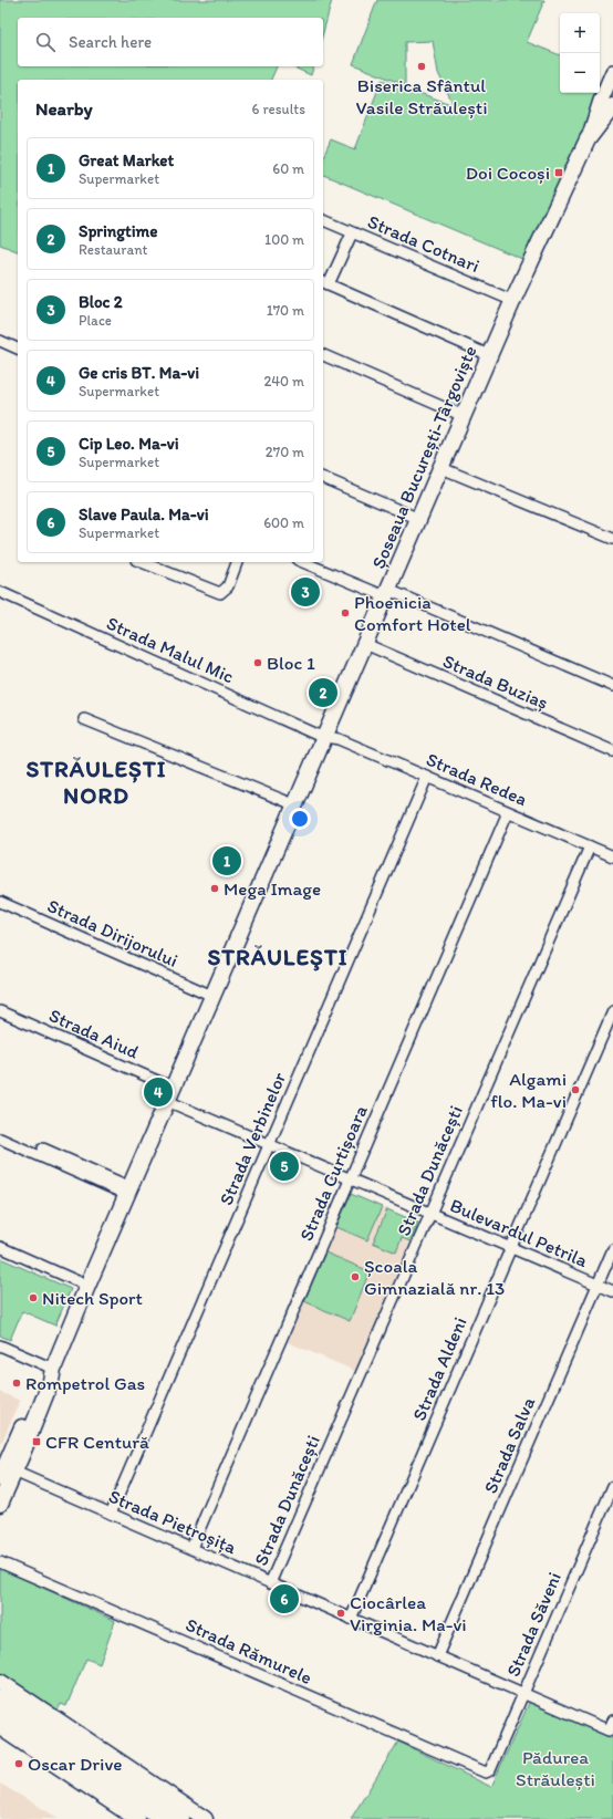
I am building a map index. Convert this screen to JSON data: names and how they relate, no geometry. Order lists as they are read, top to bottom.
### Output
{
  "streets": {
    "main road": ["Șoseaua București-Târgoviște"],
    "street": [
      "Strada Cotnari",
      "Strada Malul Mic",
      "Strada Buziaș",
      "Strada Redea",
      "Strada Dirijorului",
      "Strada Aiud",
      "Strada Verbinelor",
      "Strada Dunăcești",
      "Strada Curtișoara",
      "Bulevardul Petrila",
      "Strada Aldeni",
      "Strada Salva",
      "Strada Pietroșița",
      "Strada Săveni",
      "Strada Rămurele"
    ]
  },
  "crossings": [
    ["Strada Cotnari", "Șoseaua București-Târgoviște"],
    ["Șoseaua București-Târgoviște", "Strada Malul Mic"],
    ["Șoseaua București-Târgoviște", "Strada Buziaș"],
    ["Șoseaua București-Târgoviște", "Strada Redea"],
    ["Șoseaua București-Târgoviște", "Strada Dirijorului"],
    ["Șoseaua București-Târgoviște", "Strada Aiud"],
    ["Șoseaua București-Târgoviște", "Bulevardul Petrila"],
    ["Șoseaua București-Târgoviște", "Strada Pietroșița"],
    ["Strada Malul Mic", "Strada Redea"],
    ["Strada Redea", "Strada Verbinelor"],
    ["Strada Redea", "Strada Dunăcești"],
    ["Strada Redea", "Strada Curtișoara"],
    ["Strada Aiud", "Bulevardul Petrila"],
    ["Strada Verbinelor", "Bulevardul Petrila"],
    ["Strada Verbinelor", "Strada Pietroșița"],
    ["Strada Dunăcești", "Bulevardul Petrila"],
    ["Strada Dunăcești", "Strada Pietroșița"],
    ["Strada Curtișoara", "Bulevardul Petrila"],
    ["Strada Curtișoara", "Strada Pietroșița"],
    ["Bulevardul Petrila", "Strada Aldeni"],
    ["Bulevardul Petrila", "Strada Salva"],
    ["Strada Aldeni", "Strada Pietroșița"],
    ["Strada Salva", "Strada Pietroșița"],
    ["Strada Pietroșița", "Strada Săveni"],
    ["Strada Săveni", "Strada Rămurele"]
  ],
  "districts": ["STRĂULEȘTI NORD", "STRĂULEŞTI"],
  "parks": ["Pădurea Străulești"],
  "places": {
    "other": [
      "Biserica Sfântul Vasile Străulești",
      "Phoenicia Comfort Hotel",
      "Bloc 1",
      "Mega Image",
      "Algami flo. Ma-vi",
      "Școala Gimnazială nr. 13",
      "Nitech Sport",
      "Rompetrol Gas",
      "Ciocârlea Virginia. Ma-vi",
      "Oscar Drive"
    ],
    "transit": ["Doi Cocoși", "CFR Centură"]
  },
  "page": {
    "map_buttons": ["+", "−"],
    "search": "Search here",
    "heading": ["Nearby", "6 results"],
    "list": [
      {
        "mark": "1",
        "name": "Great Market",
        "note": "Supermarket",
        "value": "60 m"
      },
      {
        "mark": "2",
        "name": "Springtime",
        "note": "Restaurant",
        "value": "100 m"
      },
      {
        "mark": "3",
        "name": "Bloc 2",
        "note": "Place",
        "value": "170 m"
      },
      {
        "mark": "4",
        "name": "Ge cris BT. Ma-vi",
        "note": "Supermarket",
        "value": "240 m"
      },
      {
        "mark": "5",
        "name": "Cip Leo. Ma-vi",
        "note": "Supermarket",
        "value": "270 m"
      },
      {
        "mark": "6",
        "name": "Slave Paula. Ma-vi",
        "note": "Supermarket",
        "value": "600 m"
      }
    ],
    "pins": [
      "3",
      "2",
      "1",
      "4",
      "5",
      "6"
    ]
  }
}
